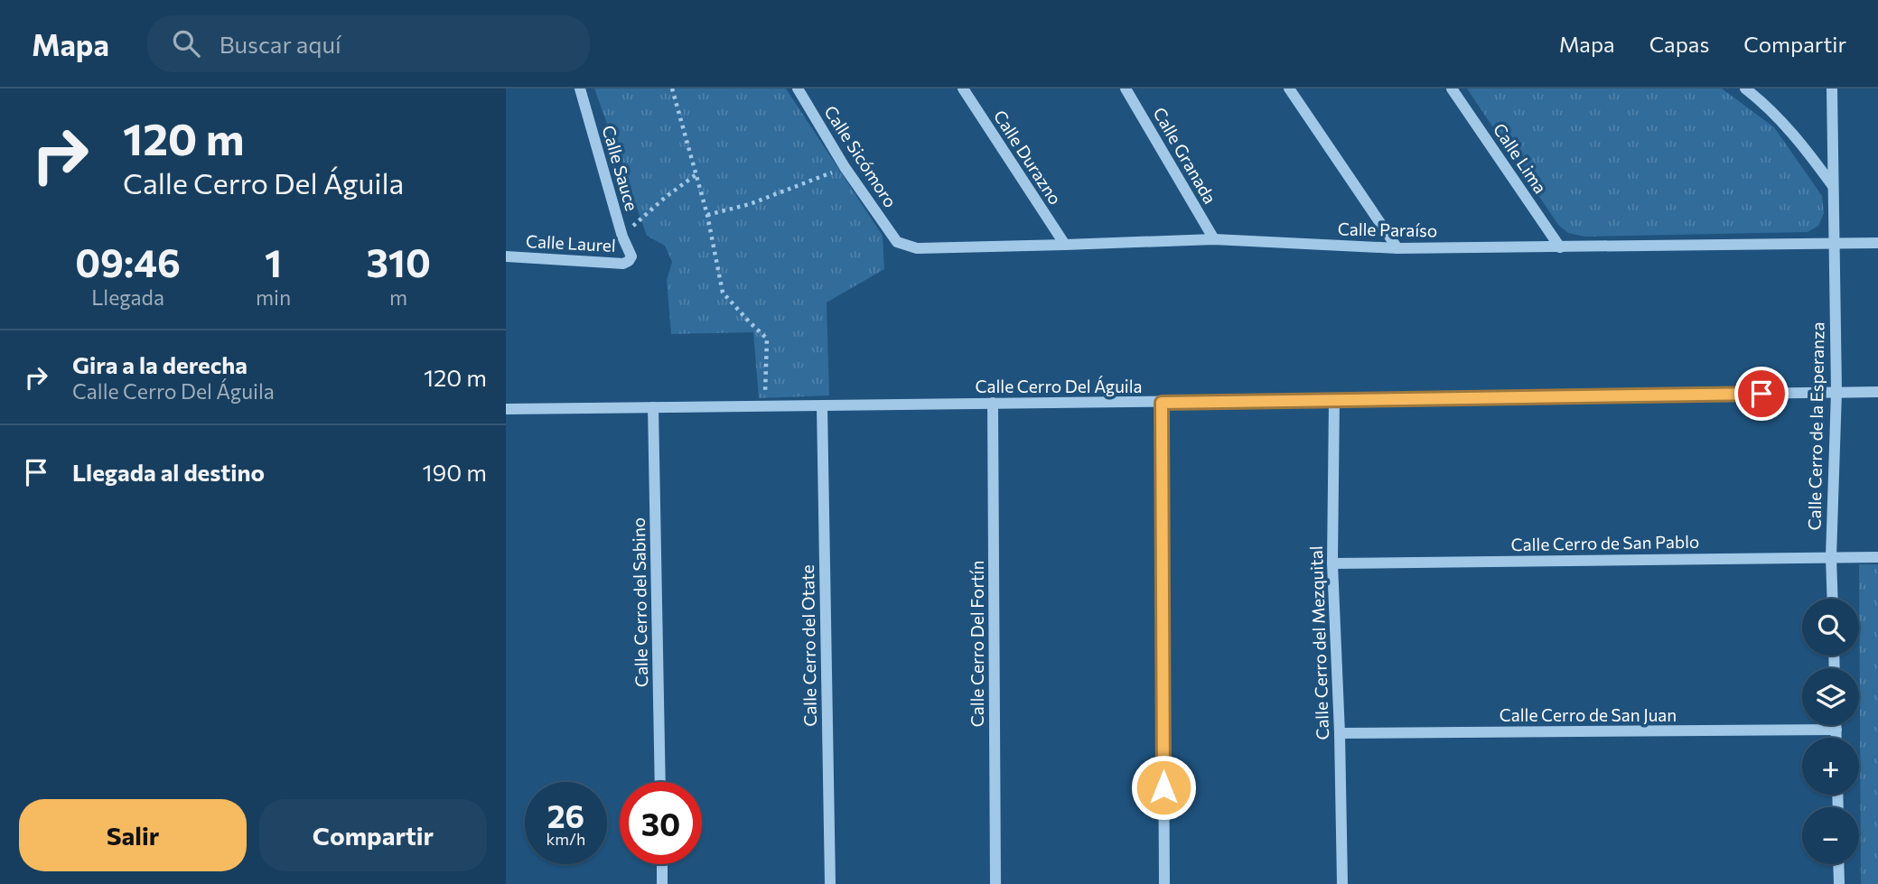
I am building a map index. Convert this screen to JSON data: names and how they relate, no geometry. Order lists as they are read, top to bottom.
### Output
{
  "streets": {
    "street": [
      "Calle Granada",
      "Calle Sicómoro",
      "Calle Durazno",
      "Calle Lima",
      "Calle Sauce",
      "Calle Paraíso",
      "Calle Laurel",
      "Calle Cerro Del Águila",
      "Calle Cerro de la Esperanza",
      "Calle Cerro de San Pablo",
      "Calle Cerro del Sabino",
      "Calle Cerro del Mezquital",
      "Calle Cerro Del Fortín",
      "Calle Cerro del Otate",
      "Calle Cerro de San Juan"
    ]
  },
  "crossings": [
    ["Calle Granada", "Calle Paraíso"],
    ["Calle Sicómoro", "Calle Paraíso"],
    ["Calle Durazno", "Calle Paraíso"],
    ["Calle Lima", "Calle Paraíso"],
    ["Calle Sauce", "Calle Laurel"],
    ["Calle Paraíso", "Calle Cerro de la Esperanza"],
    ["Calle Cerro Del Águila", "Calle Cerro de la Esperanza"],
    ["Calle Cerro Del Águila", "Calle Cerro del Sabino"],
    ["Calle Cerro Del Águila", "Calle Cerro del Mezquital"],
    ["Calle Cerro Del Águila", "Calle Cerro Del Fortín"],
    ["Calle Cerro Del Águila", "Calle Cerro del Otate"],
    ["Calle Cerro de la Esperanza", "Calle Cerro de San Pablo"],
    ["Calle Cerro de San Pablo", "Calle Cerro del Mezquital"],
    ["Calle Cerro del Mezquital", "Calle Cerro de San Juan"]
  ],
  "page": {
    "header": "Mapa",
    "search": "Buscar aquí",
    "nav": ["Mapa", "Capas", "Compartir"],
    "turn": ["120 m", "Calle Cerro Del Águila"],
    "eta": [
      "09:46",
      "Llegada",
      "1",
      "min",
      "310",
      "m"
    ],
    "list": [
      {
        "name": "Gira a la derecha",
        "note": "Calle Cerro Del Águila",
        "value": "120 m"
      },
      {
        "name": "Llegada al destino",
        "value": "190 m"
      }
    ],
    "map_buttons": ["+", "−"],
    "speed": "26 km/h",
    "limit": "30",
    "buttons": ["Salir", "Compartir"]
  }
}
